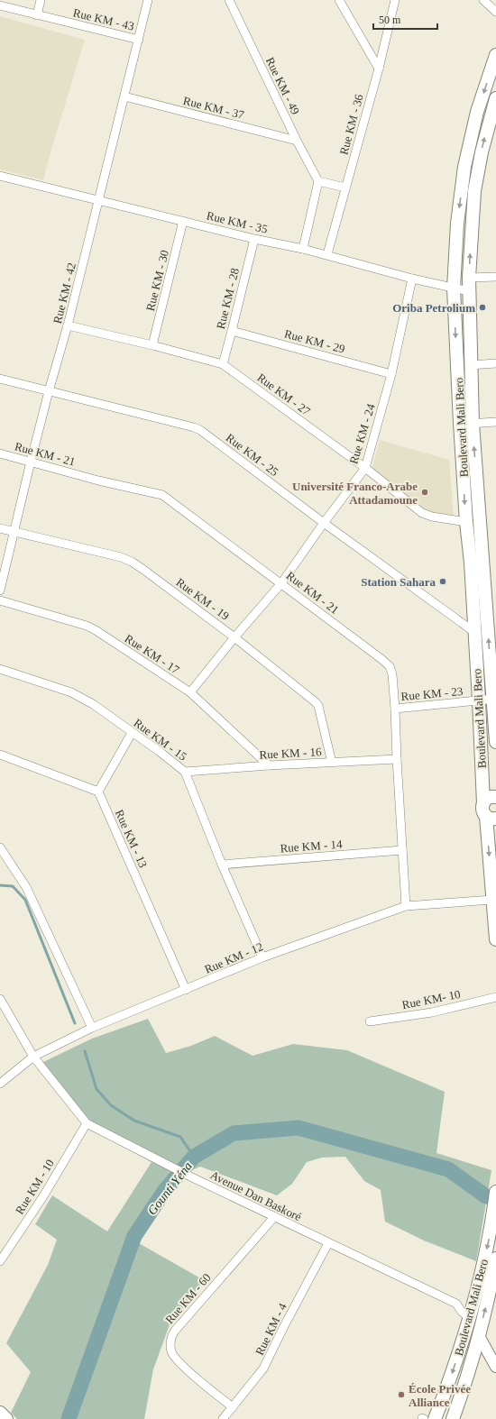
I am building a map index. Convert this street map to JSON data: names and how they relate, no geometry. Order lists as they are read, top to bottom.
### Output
{
  "streets": {
    "main road": ["Boulevard Mali Bero"],
    "street": [
      "Rue KM - 43",
      "Rue KM - 49",
      "Rue KM - 37",
      "Rue KM - 36",
      "Rue KM - 35",
      "Rue KM - 30",
      "Rue KM - 42",
      "Rue KM - 28",
      "Rue KM - 29",
      "Rue KM - 27",
      "Rue KM - 24",
      "Rue KM - 21",
      "Rue KM - 25",
      "Rue KM - 19",
      "Rue KM - 17",
      "Rue KM - 23",
      "Rue KM - 15",
      "Rue KM - 16",
      "Rue KM - 13",
      "Rue KM - 14",
      "Rue KM - 12",
      "Rue KM- 10",
      "Rue KM - 10",
      "Avenue Dan Baskoré",
      "Rue KM - 60",
      "Rue KM - 4"
    ]
  },
  "crossings": [
    ["Rue KM - 43", "Rue KM - 42"],
    ["Rue KM - 49", "Rue KM - 37"],
    ["Rue KM - 37", "Rue KM - 42"],
    ["Rue KM - 36", "Rue KM - 35"],
    ["Rue KM - 35", "Rue KM - 30"],
    ["Rue KM - 35", "Rue KM - 42"],
    ["Rue KM - 35", "Rue KM - 28"],
    ["Rue KM - 35", "Boulevard Mali Bero"],
    ["Rue KM - 35", "Rue KM - 24"],
    ["Rue KM - 30", "Rue KM - 27"],
    ["Rue KM - 42", "Rue KM - 27"],
    ["Rue KM - 42", "Rue KM - 21"],
    ["Rue KM - 42", "Rue KM - 25"],
    ["Rue KM - 42", "Rue KM - 19"],
    ["Rue KM - 28", "Rue KM - 29"],
    ["Rue KM - 28", "Rue KM - 27"],
    ["Rue KM - 29", "Rue KM - 24"],
    ["Rue KM - 27", "Boulevard Mali Bero"],
    ["Rue KM - 27", "Rue KM - 24"],
    ["Boulevard Mali Bero", "Rue KM - 25"],
    ["Boulevard Mali Bero", "Rue KM - 23"],
    ["Boulevard Mali Bero", "Avenue Dan Baskoré"],
    ["Rue KM - 24", "Rue KM - 21"],
    ["Rue KM - 24", "Rue KM - 25"],
    ["Rue KM - 24", "Rue KM - 19"],
    ["Rue KM - 24", "Rue KM - 17"],
    ["Rue KM - 21", "Rue KM - 23"],
    ["Rue KM - 21", "Rue KM - 16"],
    ["Rue KM - 21", "Rue KM - 14"],
    ["Rue KM - 21", "Rue KM - 12"],
    ["Rue KM - 19", "Rue KM - 16"],
    ["Rue KM - 17", "Rue KM - 16"],
    ["Rue KM - 15", "Rue KM - 16"],
    ["Rue KM - 15", "Rue KM - 14"],
    ["Rue KM - 15", "Rue KM - 12"],
    ["Rue KM - 13", "Rue KM - 12"],
    ["Rue KM - 12", "Avenue Dan Baskoré"],
    ["Rue KM - 10", "Avenue Dan Baskoré"],
    ["Avenue Dan Baskoré", "Rue KM - 60"],
    ["Avenue Dan Baskoré", "Rue KM - 4"],
    ["Rue KM - 60", "Rue KM - 4"]
  ],
  "water": ["Gounti Yéna"],
  "places": [
    "Oriba Petrolium",
    "Université Franco-Arabe Attadamoune",
    "Station Sahara",
    "École Privée Alliance"
  ],
  "scale_bar": "50 m"
}
